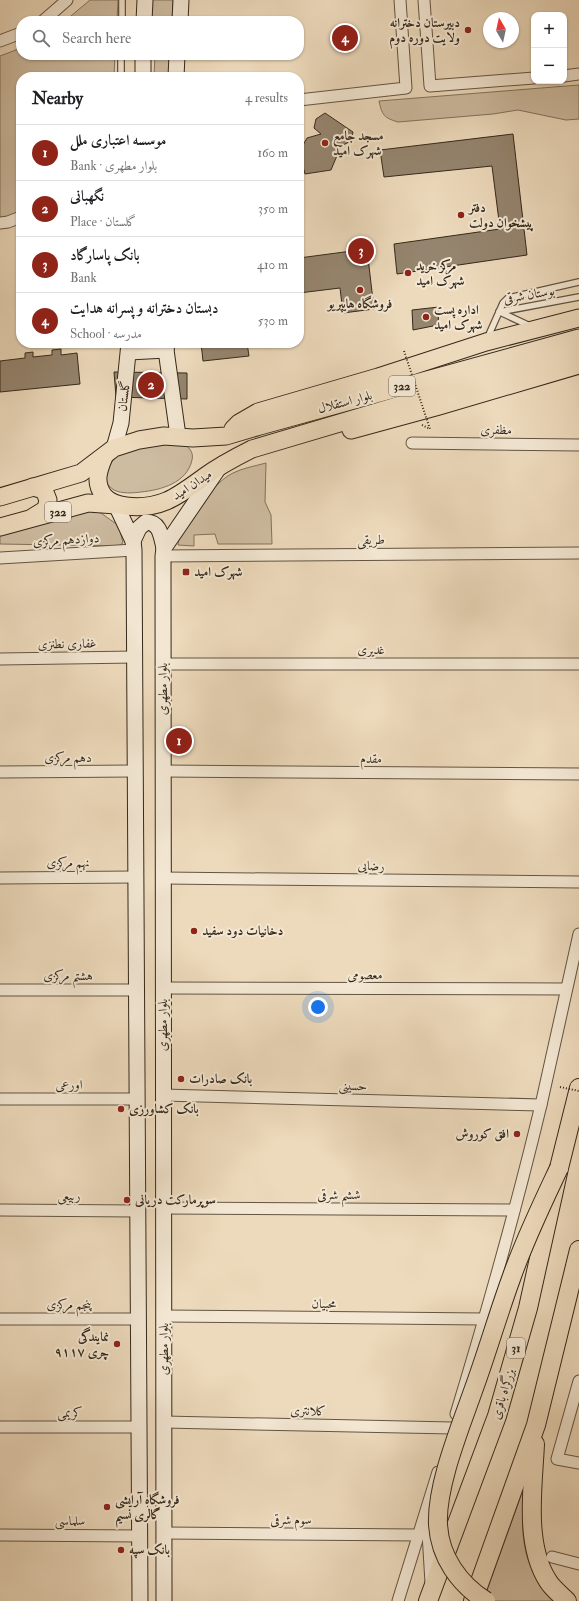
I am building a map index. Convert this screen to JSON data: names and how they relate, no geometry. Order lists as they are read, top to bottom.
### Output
{
  "streets": {
    "highway": ["31", "بزرگراه باقری"],
    "main road": [
      "322",
      "گلستان",
      "بلوار استقلال",
      "میدان امید",
      "بلوار مطهری"
    ],
    "street": [
      "مظفری",
      "دوازدهم مرکزی",
      "طریقی",
      "غفاری نطنزی",
      "غدیری",
      "دهم مرکزی",
      "مقدم",
      "نهم مرکزی",
      "رضایی",
      "معصومی",
      "هشتم مرکزی",
      "اورعی",
      "حسینی",
      "ششم شرقی",
      "ربیعی",
      "محبیان",
      "پنجم مرکزی",
      "کلانتری",
      "کریمی",
      "سوم شرقی",
      "سلماسی"
    ],
    "lane": ["بوستان شرقی"]
  },
  "crossings": [
    ["322", "گلستان"],
    ["322", "میدان امید"],
    ["بلوار استقلال", "میدان امید"],
    ["دوازدهم مرکزی", "بلوار مطهری"],
    ["طریقی", "بلوار مطهری"],
    ["غفاری نطنزی", "بلوار مطهری"],
    ["غدیری", "بلوار مطهری"],
    ["بلوار مطهری", "دهم مرکزی"],
    ["بلوار مطهری", "مقدم"],
    ["بلوار مطهری", "نهم مرکزی"],
    ["بلوار مطهری", "رضایی"],
    ["بلوار مطهری", "معصومی"],
    ["بلوار مطهری", "هشتم مرکزی"],
    ["بلوار مطهری", "اورعی"],
    ["بلوار مطهری", "حسینی"],
    ["بلوار مطهری", "ششم شرقی"],
    ["بلوار مطهری", "ربیعی"],
    ["بلوار مطهری", "محبیان"],
    ["بلوار مطهری", "پنجم مرکزی"],
    ["بلوار مطهری", "کلانتری"],
    ["بلوار مطهری", "کریمی"],
    ["بلوار مطهری", "سوم شرقی"],
    ["بلوار مطهری", "سلماسی"]
  ],
  "places": {
    "other": [
      "دبیرستان دخترانه ولایت دوره دوم",
      "مسجد جامع شهرک امید",
      "دفتر پیشخوان دولت",
      "مرکز خرید شهرک امید",
      "فروشگاه هایپریو",
      "اداره پست شهرک امید",
      "دخانیات دود سفید",
      "بانک صادرات",
      "بانک کشاورزی",
      "افق کوروش",
      "سوپرمارکت دریانی",
      "نمایندگی ۹۱۱۷ چری",
      "فروشگاه آرایشی گالری نسیم",
      "بانک سپه"
    ],
    "transit": ["شهرک امید"]
  },
  "north": "top",
  "page": {
    "map_buttons": ["+", "−"],
    "search": "Search here",
    "pins": [
      "4",
      "3",
      "2",
      "1"
    ],
    "heading": ["Nearby", "4 results"],
    "list": [
      {
        "mark": "1",
        "name": "موسسه اعتباری ملل",
        "note": "Bank · بلوار مطهری",
        "value": "160 m"
      },
      {
        "mark": "2",
        "name": "نگهبانی",
        "note": "Place · گلستان",
        "value": "350 m"
      },
      {
        "mark": "3",
        "name": "بانک پاسارگاد",
        "note": "Bank",
        "value": "410 m"
      },
      {
        "mark": "4",
        "name": "دبستان دخترانه و پسرانه هدایت",
        "note": "School · مدرسه",
        "value": "530 m"
      }
    ]
  }
}
